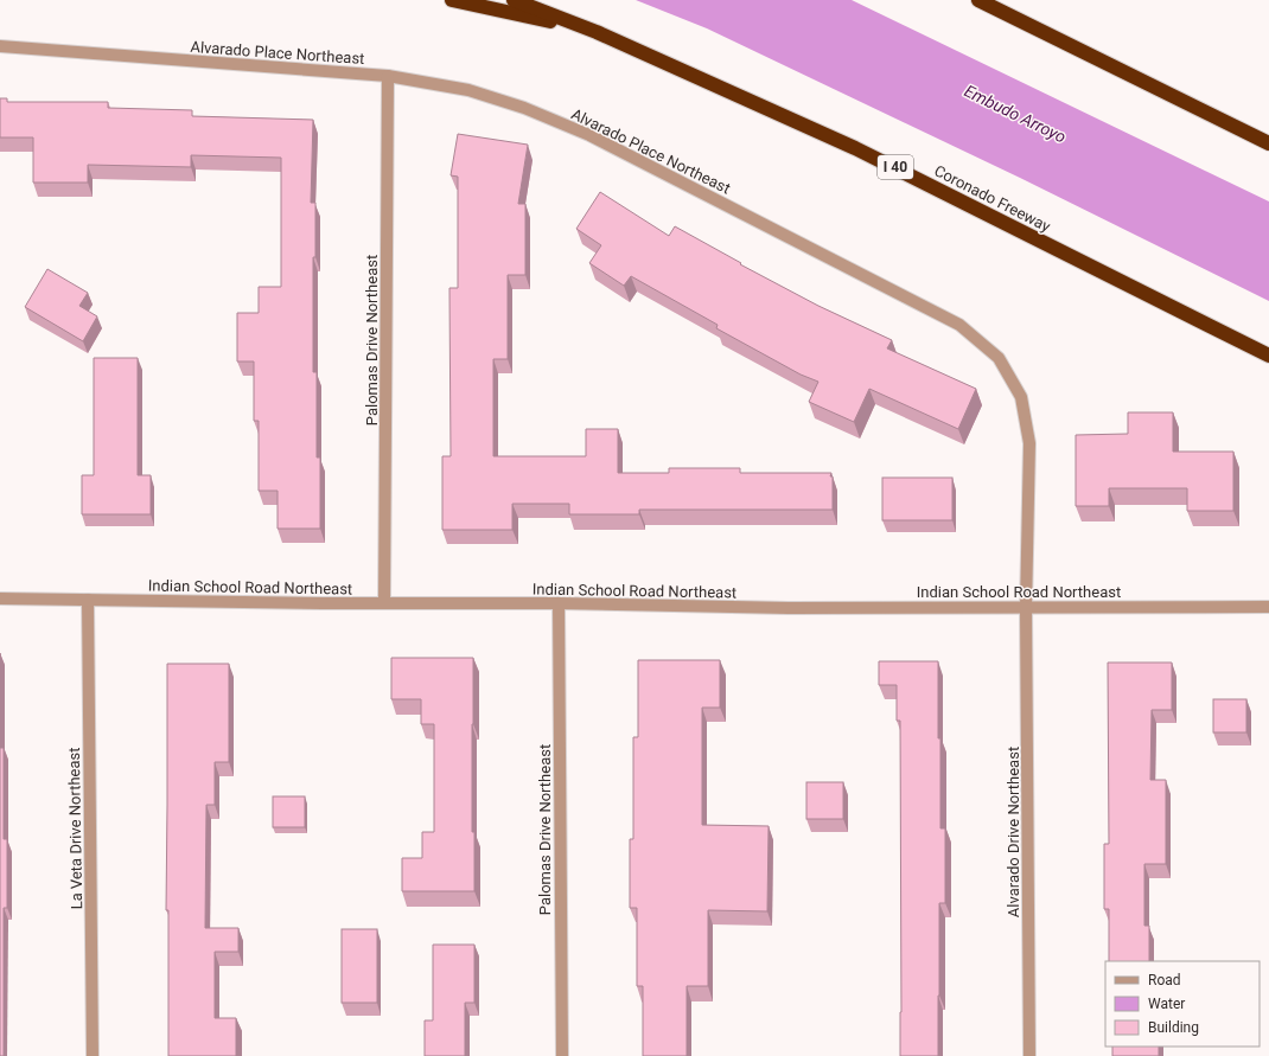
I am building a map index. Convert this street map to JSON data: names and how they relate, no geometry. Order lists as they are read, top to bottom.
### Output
{
  "streets": {
    "highway": ["I 40", "Coronado Freeway"],
    "street": [
      "Alvarado Place Northeast",
      "Palomas Drive Northeast",
      "Indian School Road Northeast",
      "La Veta Drive Northeast",
      "Alvarado Drive Northeast"
    ]
  },
  "crossings": [
    ["Alvarado Place Northeast", "Palomas Drive Northeast"],
    ["Alvarado Place Northeast", "Indian School Road Northeast"],
    ["Alvarado Place Northeast", "Alvarado Drive Northeast"],
    ["Palomas Drive Northeast", "Indian School Road Northeast"],
    ["Indian School Road Northeast", "La Veta Drive Northeast"],
    ["Indian School Road Northeast", "Alvarado Drive Northeast"]
  ],
  "water": ["Embudo Arroyo"],
  "legend": ["Road", "Water", "Building"]
}
